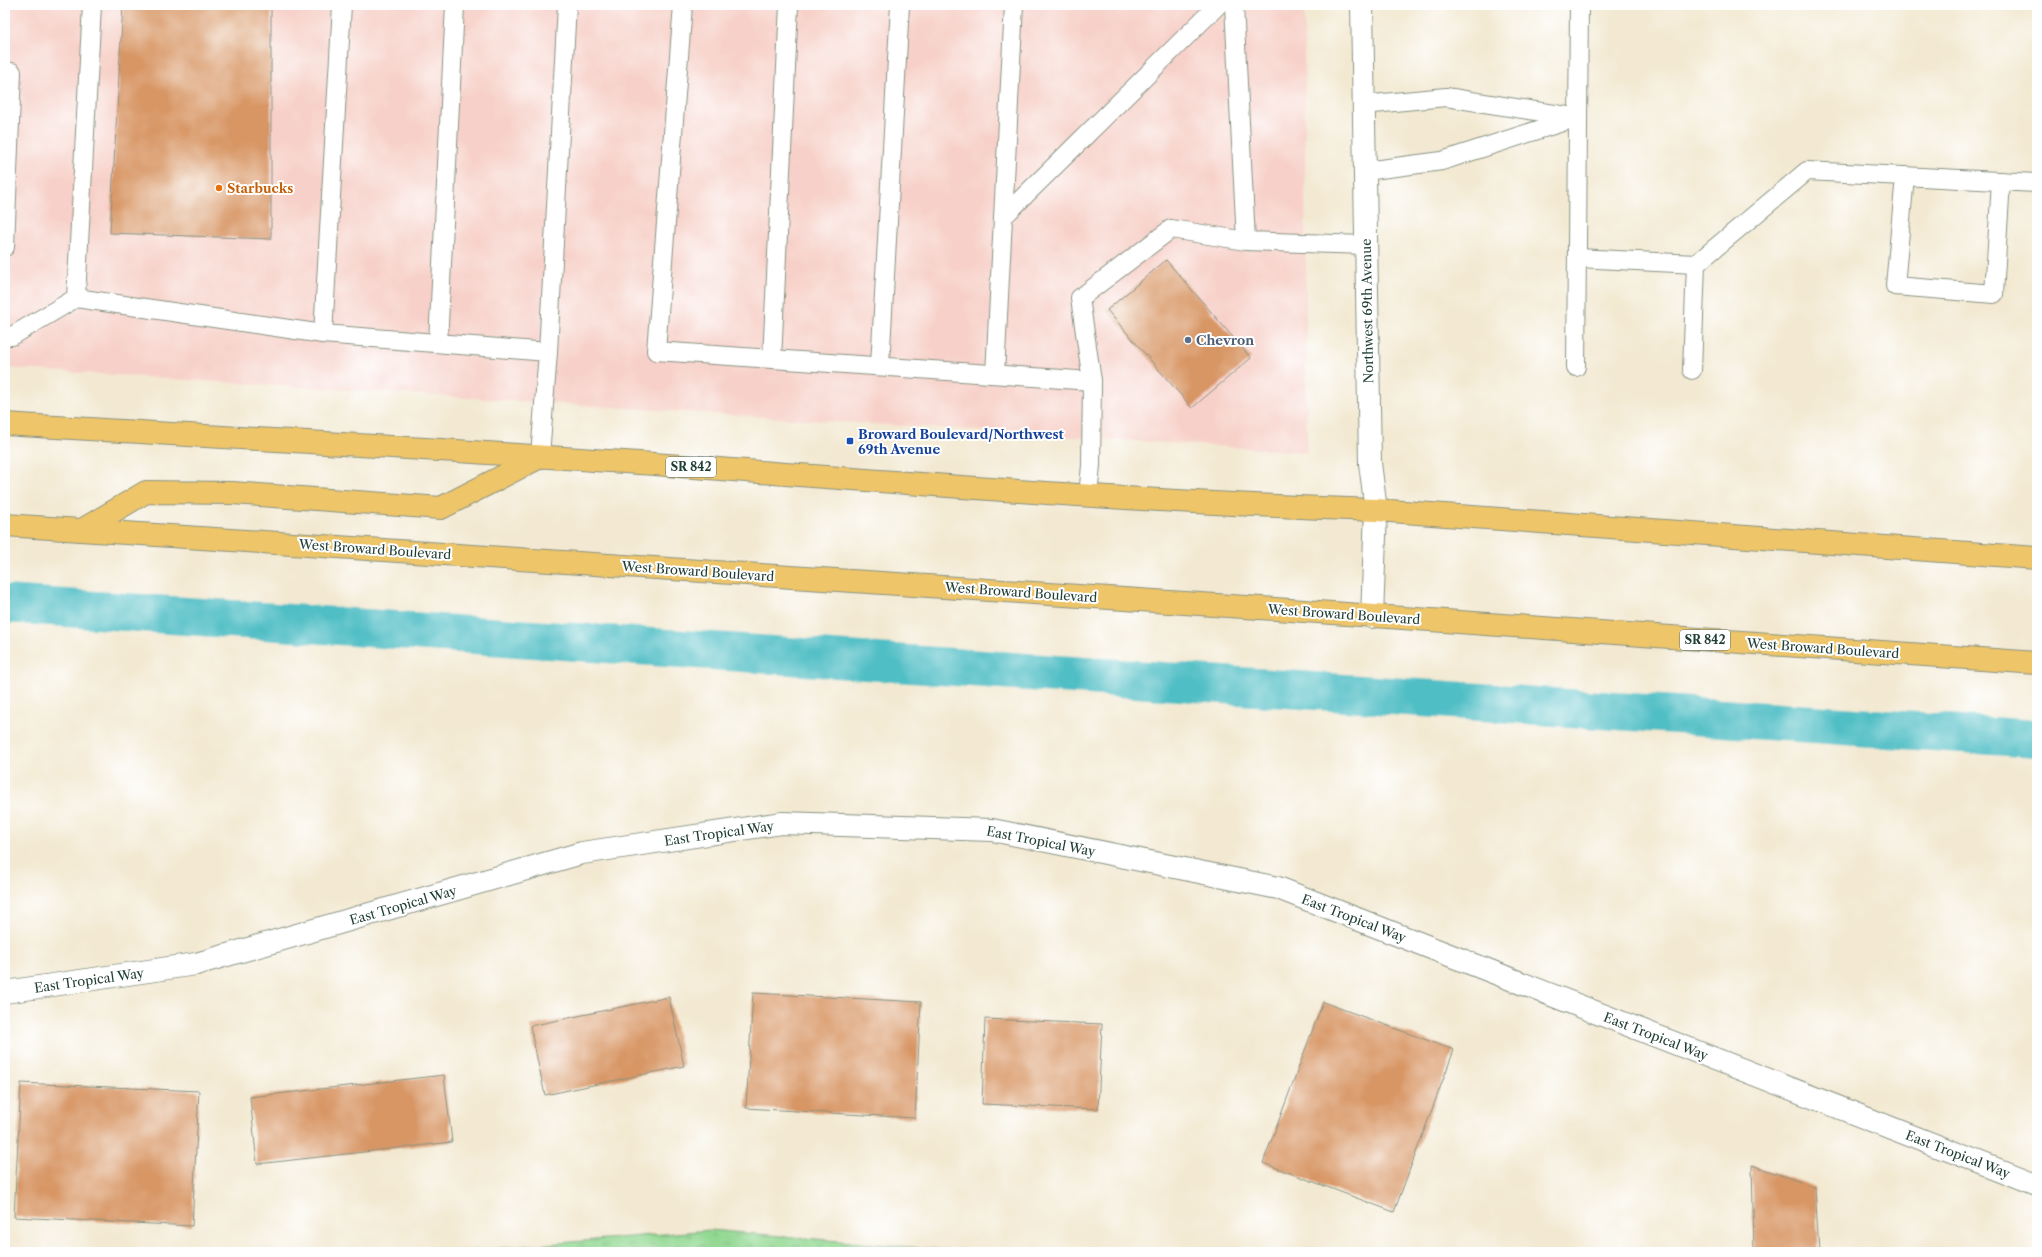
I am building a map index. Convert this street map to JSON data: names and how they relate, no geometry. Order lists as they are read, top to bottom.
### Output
{
  "streets": {
    "main road": ["SR 842", "West Broward Boulevard"],
    "street": ["Northwest 69th Avenue", "East Tropical Way"]
  },
  "crossings": [
    ["Northwest 69th Avenue", "SR 842"],
    ["Northwest 69th Avenue", "West Broward Boulevard"]
  ],
  "places": {
    "other": ["Starbucks", "Chevron"],
    "transit": ["Broward Boulevard/Northwest 69th Avenue"]
  }
}
